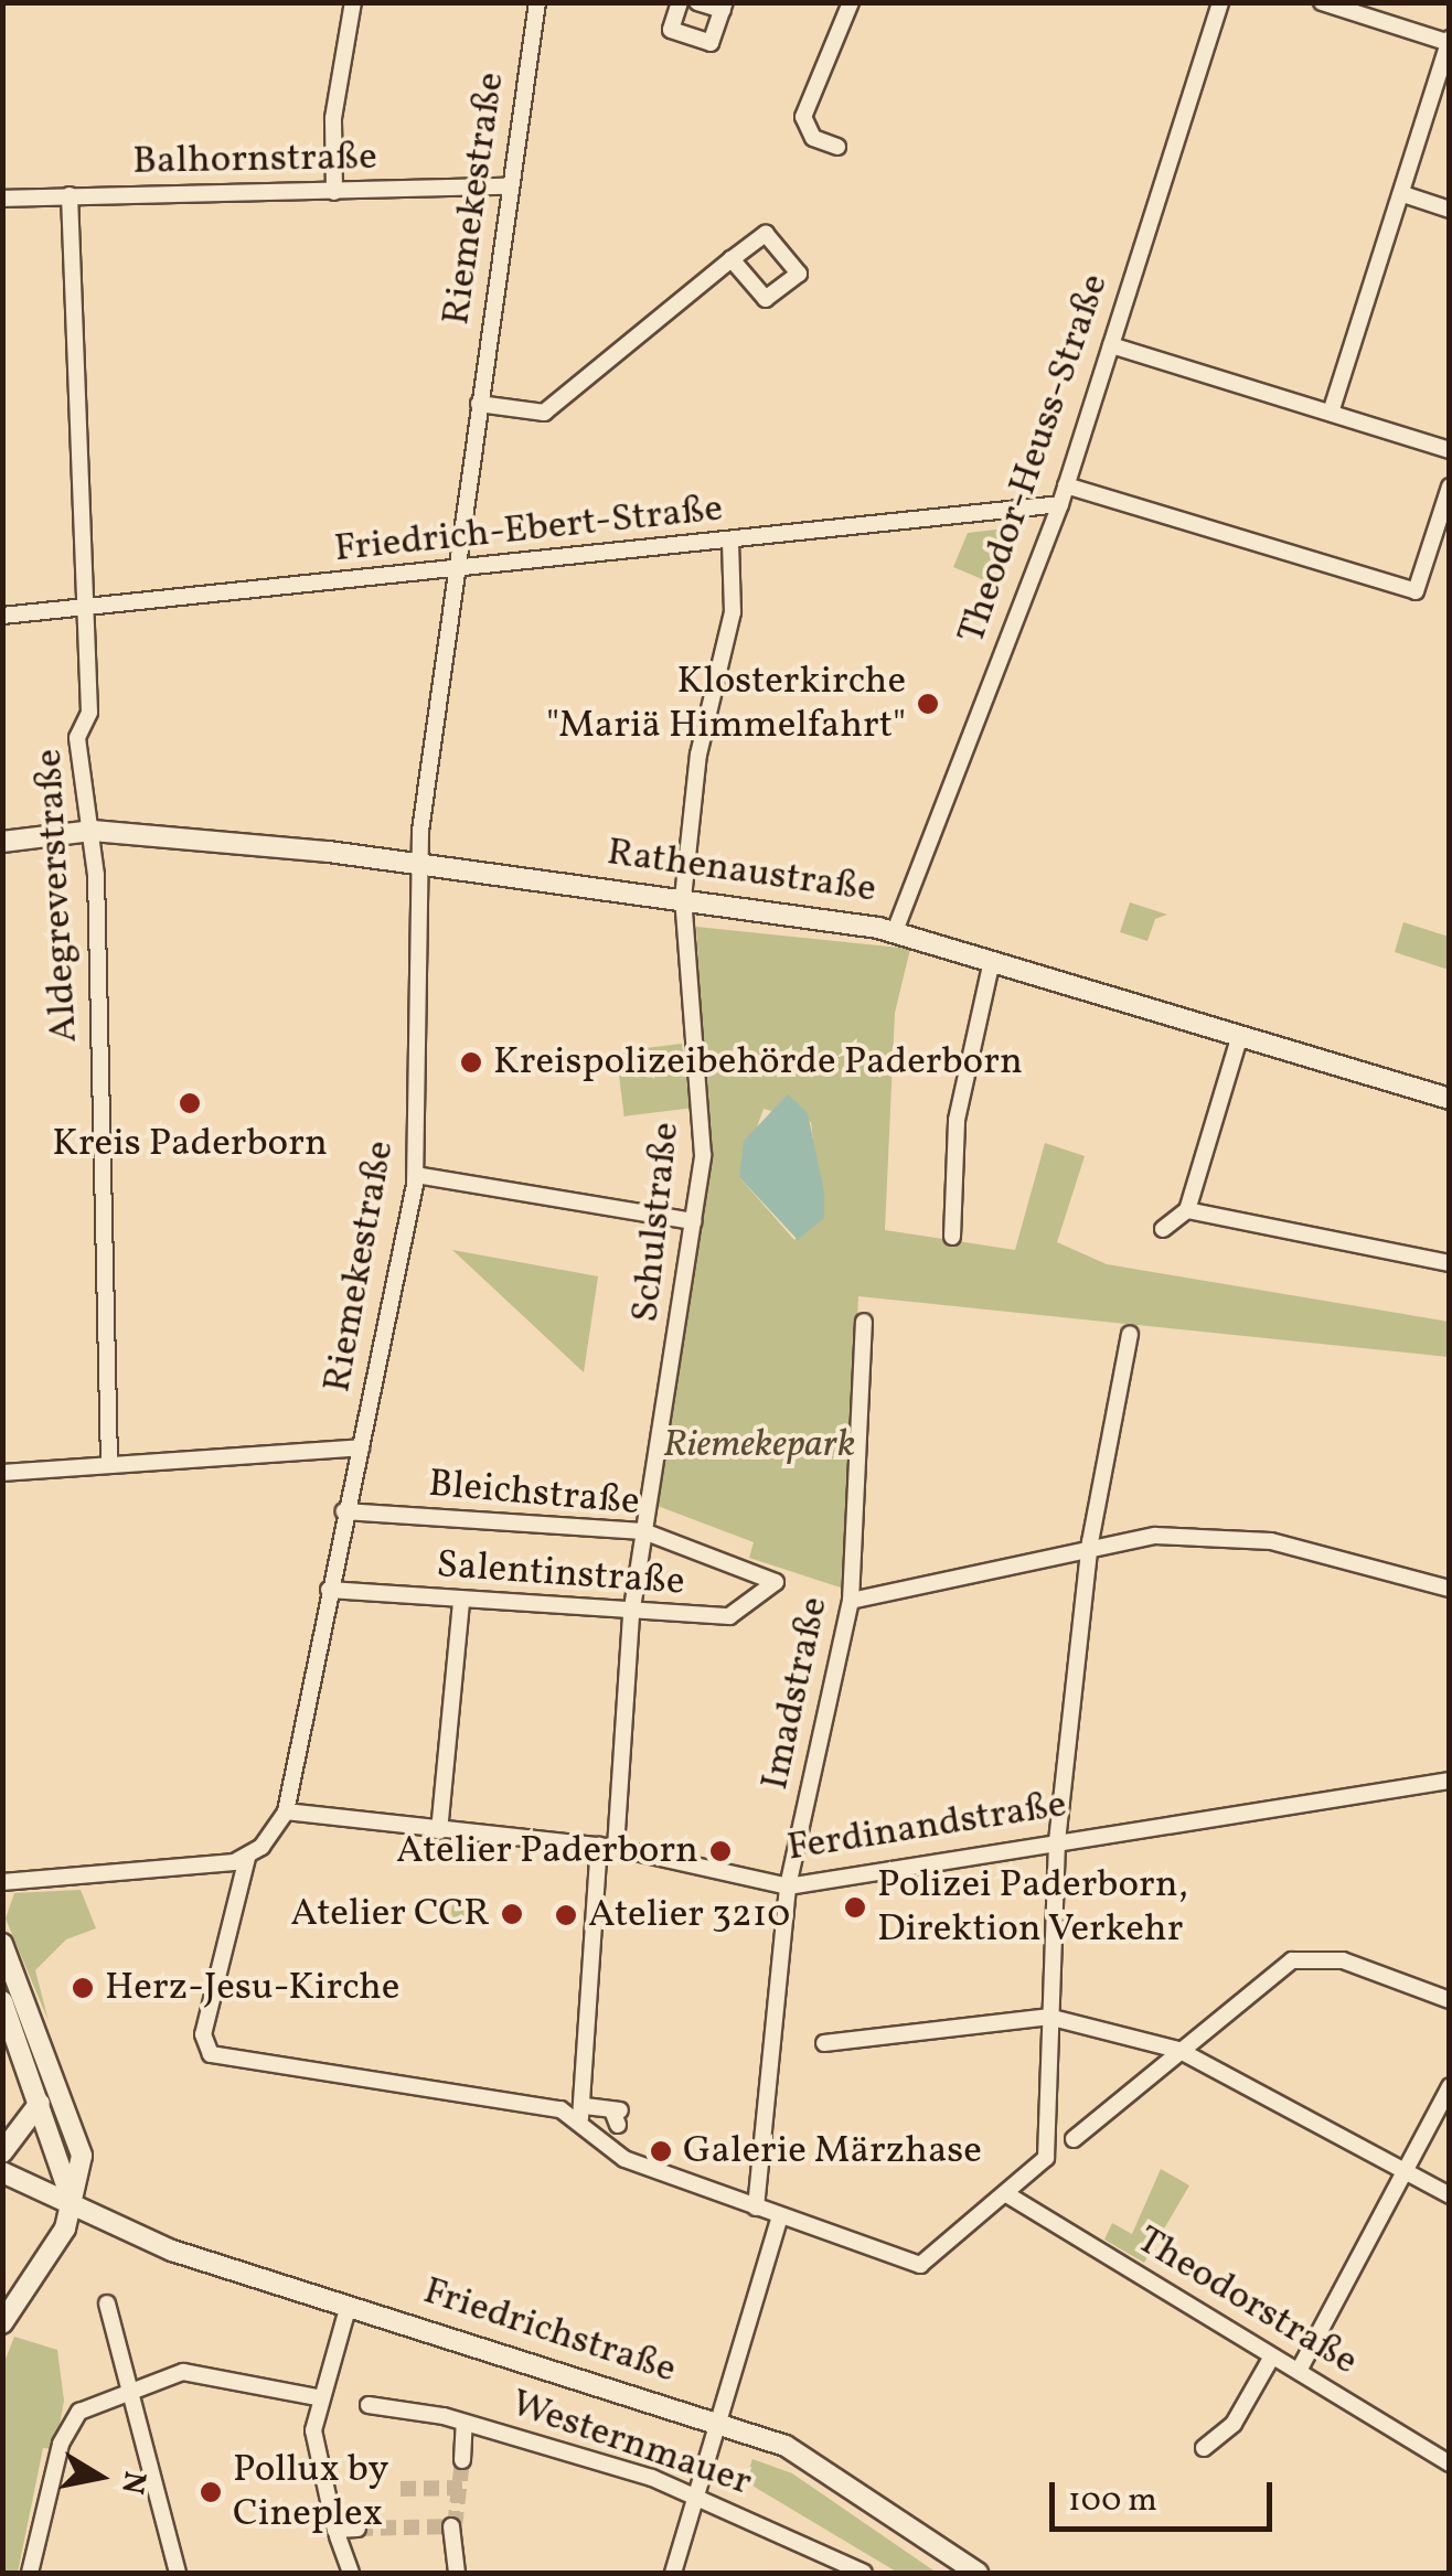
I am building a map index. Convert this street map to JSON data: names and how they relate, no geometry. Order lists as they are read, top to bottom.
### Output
{
  "streets": {
    "main road": ["Rathenaustraße", "Friedrichstraße"],
    "street": [
      "Balhornstraße",
      "Riemekestraße",
      "Theodor-Heuss-Straße",
      "Friedrich-Ebert-Straße",
      "Aldegreverstraße",
      "Schulstraße",
      "Bleichstraße",
      "Salentinstraße",
      "Imadstraße",
      "Ferdinandstraße",
      "Theodorstraße",
      "Westernmauer"
    ]
  },
  "crossings": [
    ["Balhornstraße", "Riemekestraße"],
    ["Balhornstraße", "Aldegreverstraße"],
    ["Riemekestraße", "Friedrich-Ebert-Straße"],
    ["Riemekestraße", "Rathenaustraße"],
    ["Riemekestraße", "Schulstraße"],
    ["Riemekestraße", "Bleichstraße"],
    ["Riemekestraße", "Salentinstraße"],
    ["Riemekestraße", "Ferdinandstraße"],
    ["Theodor-Heuss-Straße", "Friedrich-Ebert-Straße"],
    ["Theodor-Heuss-Straße", "Rathenaustraße"],
    ["Friedrich-Ebert-Straße", "Aldegreverstraße"],
    ["Friedrich-Ebert-Straße", "Schulstraße"],
    ["Rathenaustraße", "Aldegreverstraße"],
    ["Rathenaustraße", "Schulstraße"],
    ["Schulstraße", "Bleichstraße"],
    ["Schulstraße", "Salentinstraße"],
    ["Schulstraße", "Ferdinandstraße"],
    ["Bleichstraße", "Salentinstraße"],
    ["Imadstraße", "Ferdinandstraße"]
  ],
  "parks": ["Riemekepark"],
  "places": [
    "Klosterkirche \"Mariä Himmelfahrt\"",
    "Kreispolizeibehörde Paderborn",
    "Kreis Paderborn",
    "Atelier Paderborn",
    "Polizei Paderborn, Direktion Verkehr",
    "Atelier CCR",
    "Atelier 3210",
    "Herz-Jesu-Kirche",
    "Galerie Märzhase",
    "Pollux by Cineplex"
  ],
  "scale_bar": "100 m",
  "north": "right"
}
